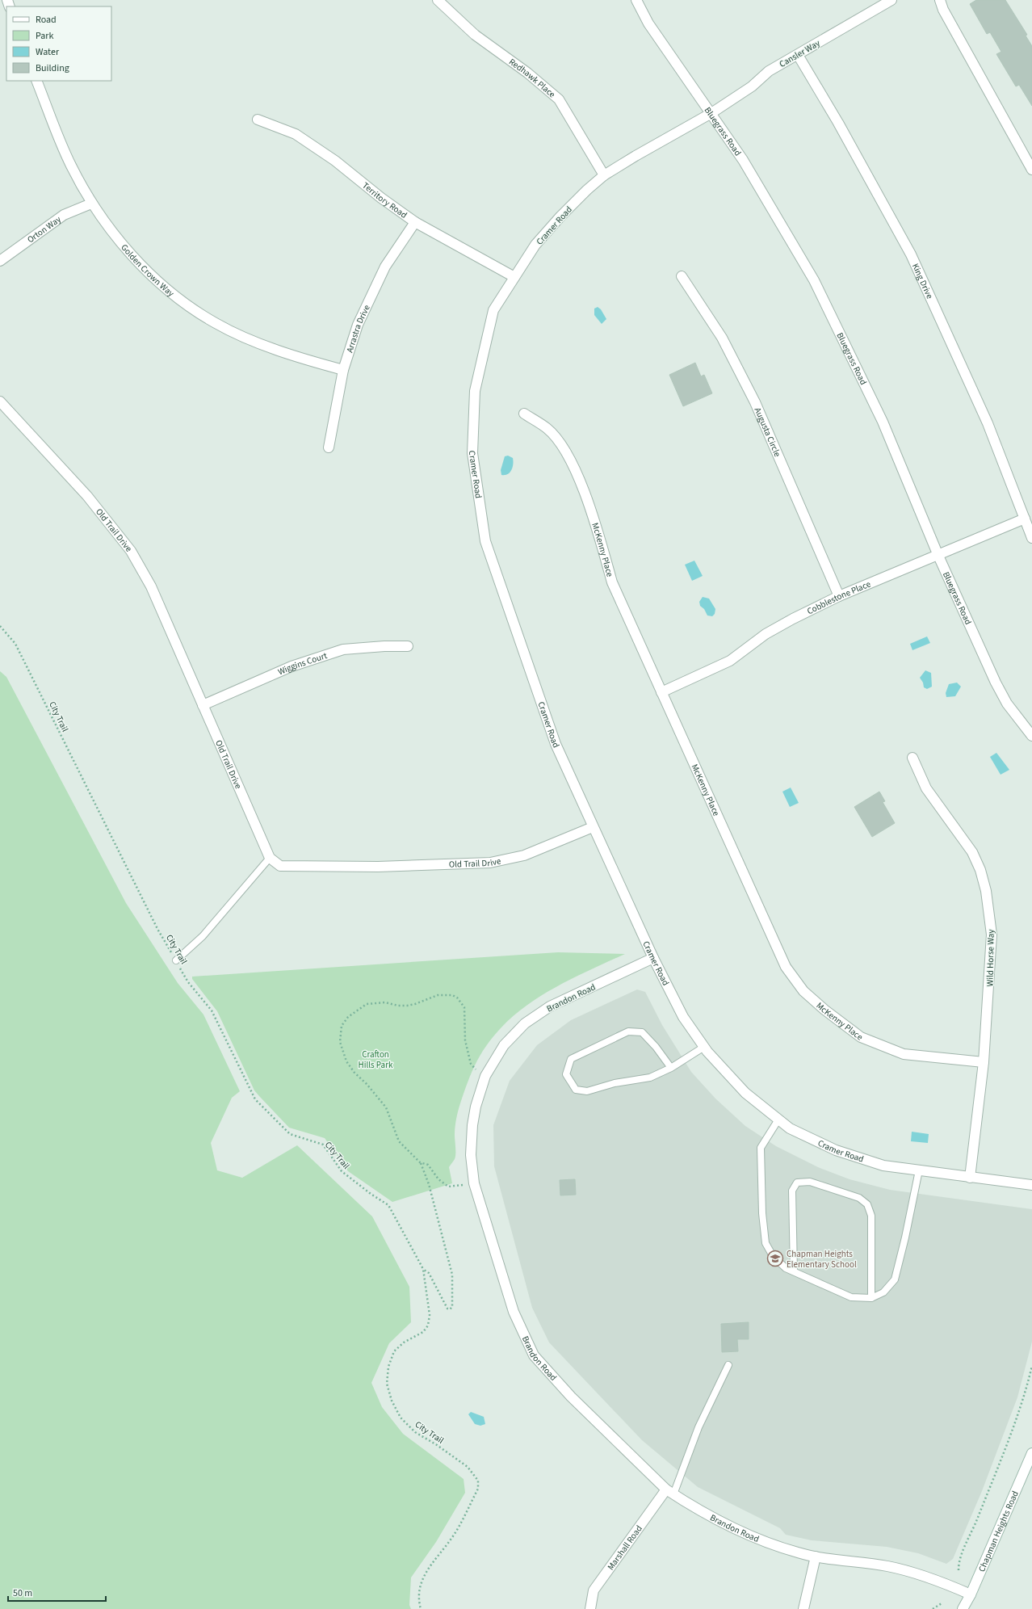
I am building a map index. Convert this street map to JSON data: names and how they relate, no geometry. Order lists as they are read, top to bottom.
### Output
{
  "streets": {
    "street": [
      "Cansler Way",
      "Redhawk Place",
      "Bluegrass Road",
      "Territory Road",
      "Cramer Road",
      "Orton Way",
      "Golden Crown Way",
      "King Drive",
      "Arrastra Drive",
      "Augusta Circle",
      "Old Trail Drive",
      "McKenny Place",
      "Cobblestone Place",
      "Wiggins Court",
      "Wild Horse Way",
      "Brandon Road",
      "Chapman Heights Road",
      "Marshall Road"
    ],
    "path": ["City Trail"]
  },
  "crossings": [
    ["Cansler Way", "Bluegrass Road"],
    ["Cansler Way", "Cramer Road"],
    ["Cansler Way", "King Drive"],
    ["Redhawk Place", "Cramer Road"],
    ["Bluegrass Road", "Cramer Road"],
    ["Bluegrass Road", "Cobblestone Place"],
    ["Territory Road", "Cramer Road"],
    ["Territory Road", "Arrastra Drive"],
    ["Cramer Road", "Old Trail Drive"],
    ["Cramer Road", "Wild Horse Way"],
    ["Cramer Road", "Brandon Road"],
    ["Orton Way", "Golden Crown Way"],
    ["Golden Crown Way", "Arrastra Drive"],
    ["King Drive", "Cobblestone Place"],
    ["Augusta Circle", "Cobblestone Place"],
    ["Old Trail Drive", "Wiggins Court"],
    ["McKenny Place", "Cobblestone Place"],
    ["McKenny Place", "Wild Horse Way"],
    ["Brandon Road", "Chapman Heights Road"],
    ["Brandon Road", "Marshall Road"]
  ],
  "parks": ["Crafton Hills Park"],
  "places": {
    "school or university": ["Chapman Heights Elementary School"]
  },
  "legend": [
    "Road",
    "Park",
    "Water",
    "Building"
  ],
  "scale_bar": "50 m"
}
